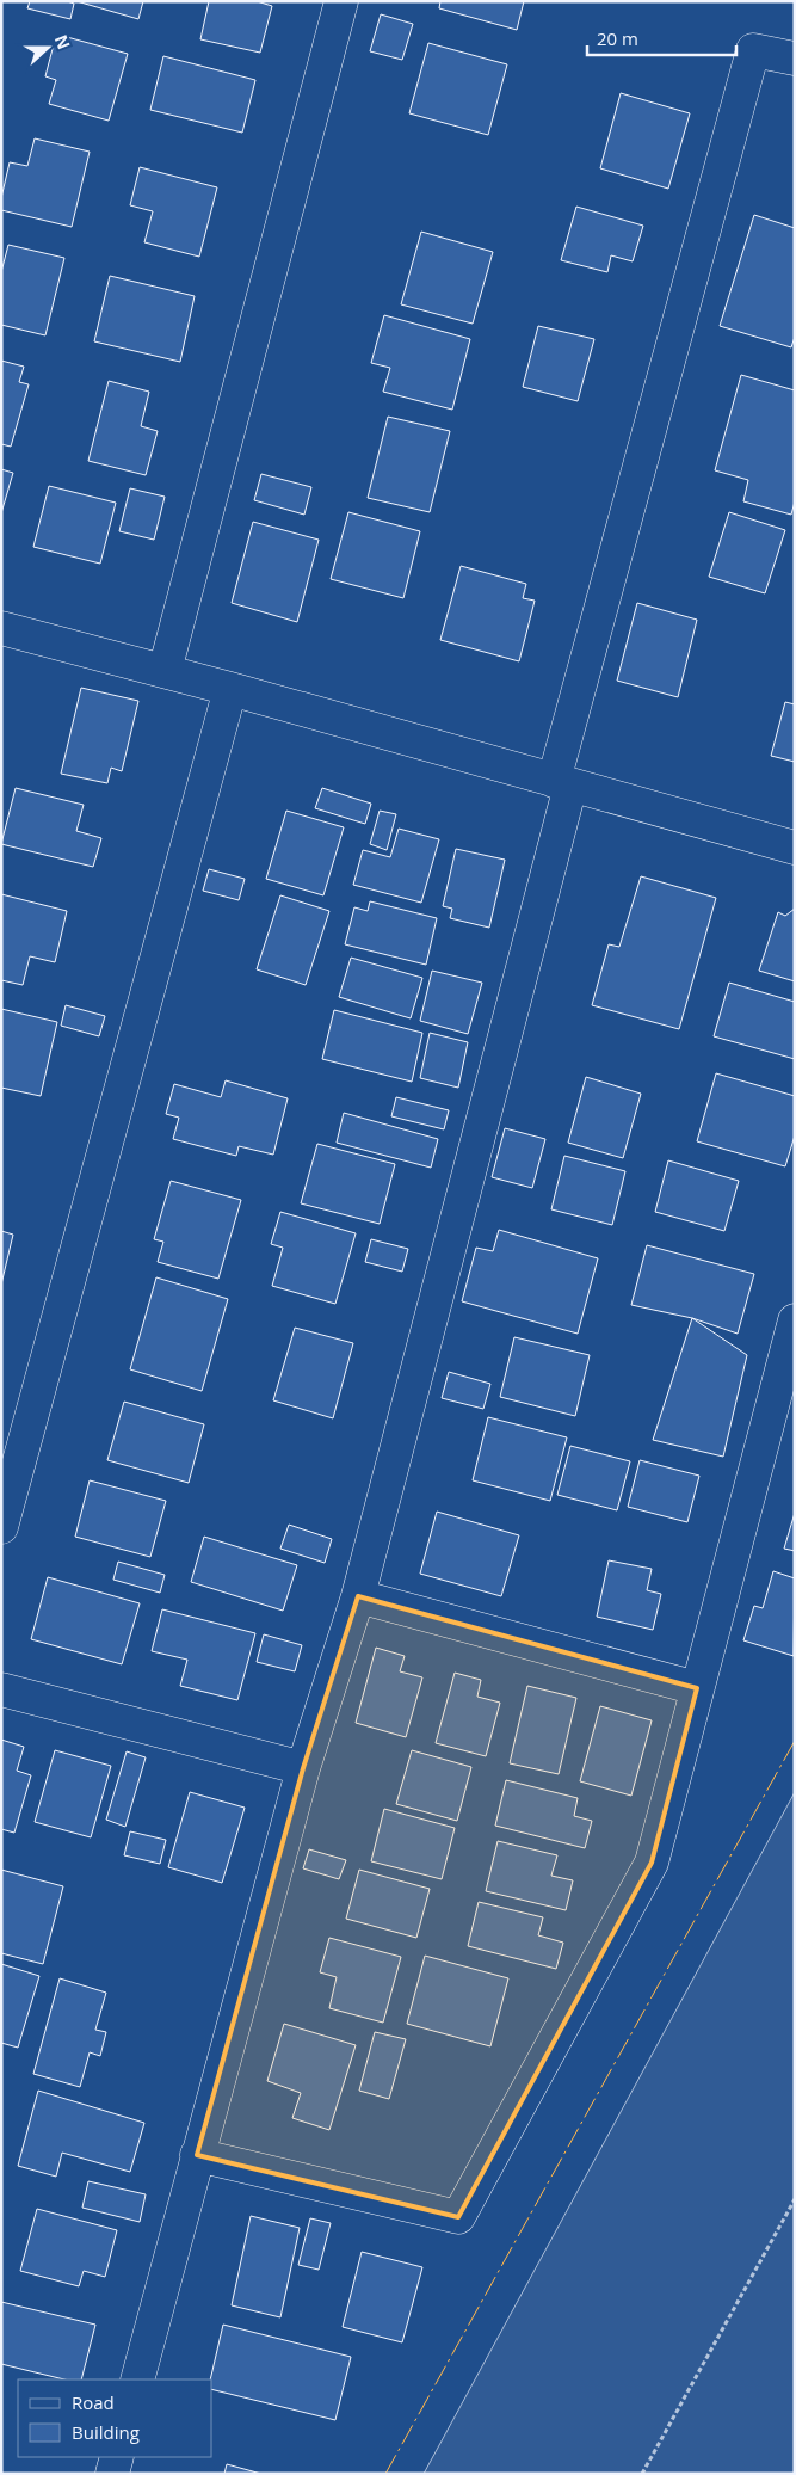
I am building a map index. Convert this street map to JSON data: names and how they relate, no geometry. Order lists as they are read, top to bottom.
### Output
{
  "legend": ["Road", "Building"],
  "scale_bar": "20 m",
  "north": "right"
}
